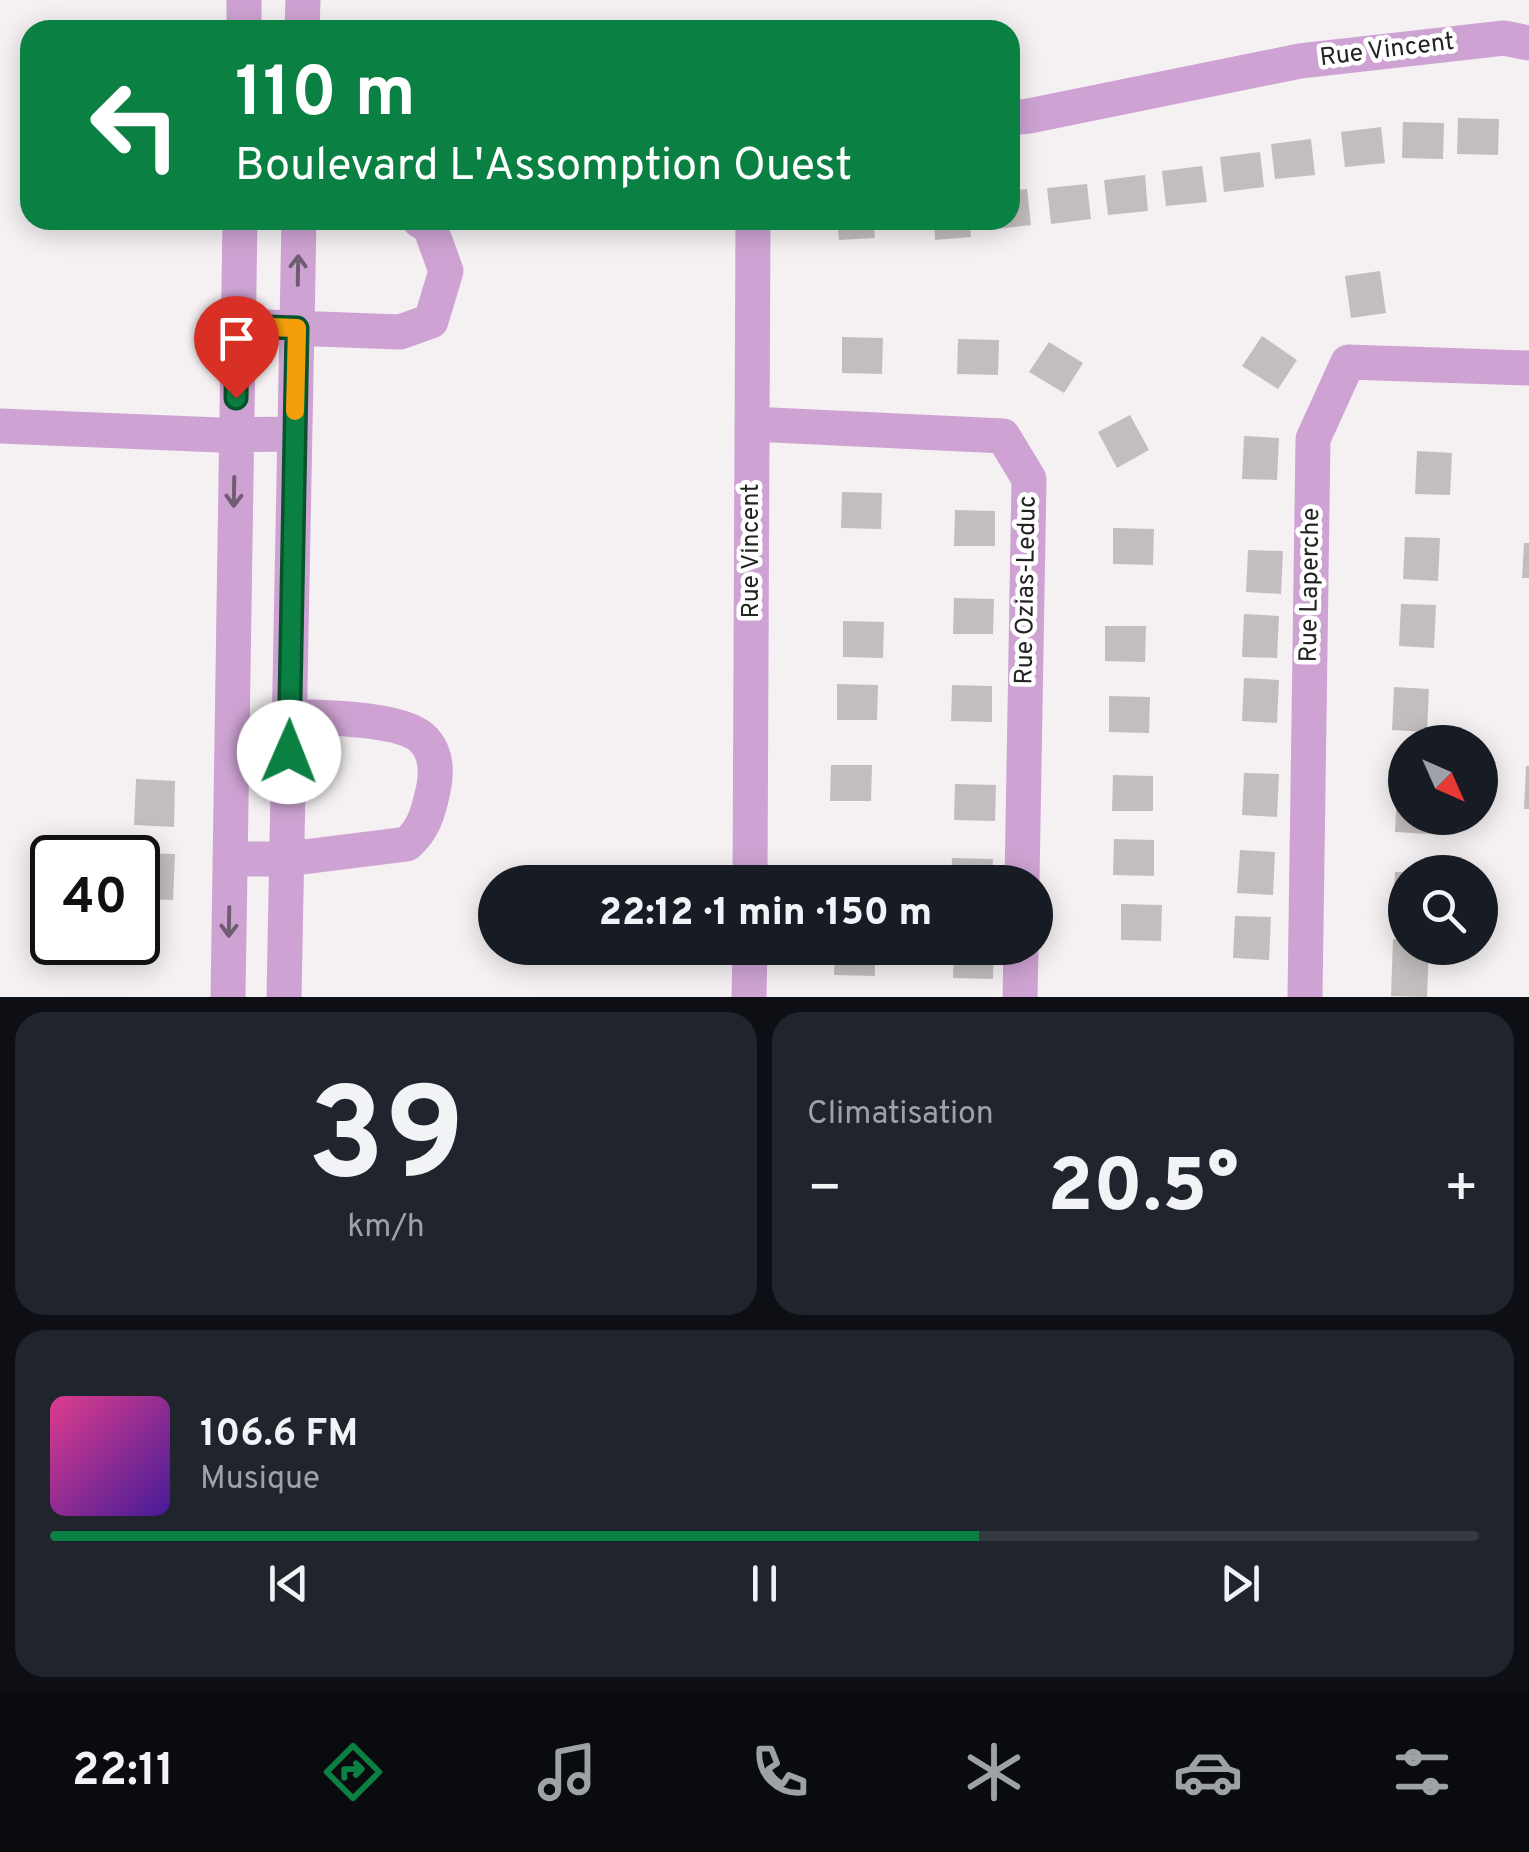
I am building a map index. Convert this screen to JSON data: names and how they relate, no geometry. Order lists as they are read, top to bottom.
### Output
{
  "streets": {
    "street": ["Rue Vincent", "Rue Laperche", "Rue Ozias-Leduc"]
  },
  "crossings": [
    ["Rue Vincent", "Rue Ozias-Leduc"]
  ],
  "north": "bottom right",
  "page": {
    "turn": ["110 m", "Boulevard L'Assomption Ouest"],
    "limit": "40",
    "trip": "22:12 · 1 min · 150 m",
    "tile": [
      ["39", "km/h"],
      "Climatisation"
    ],
    "heat": ["−", "20.5°", "+"],
    "song": ["106.6 FM", "Musique"],
    "tabs": "22:11"
  }
}
